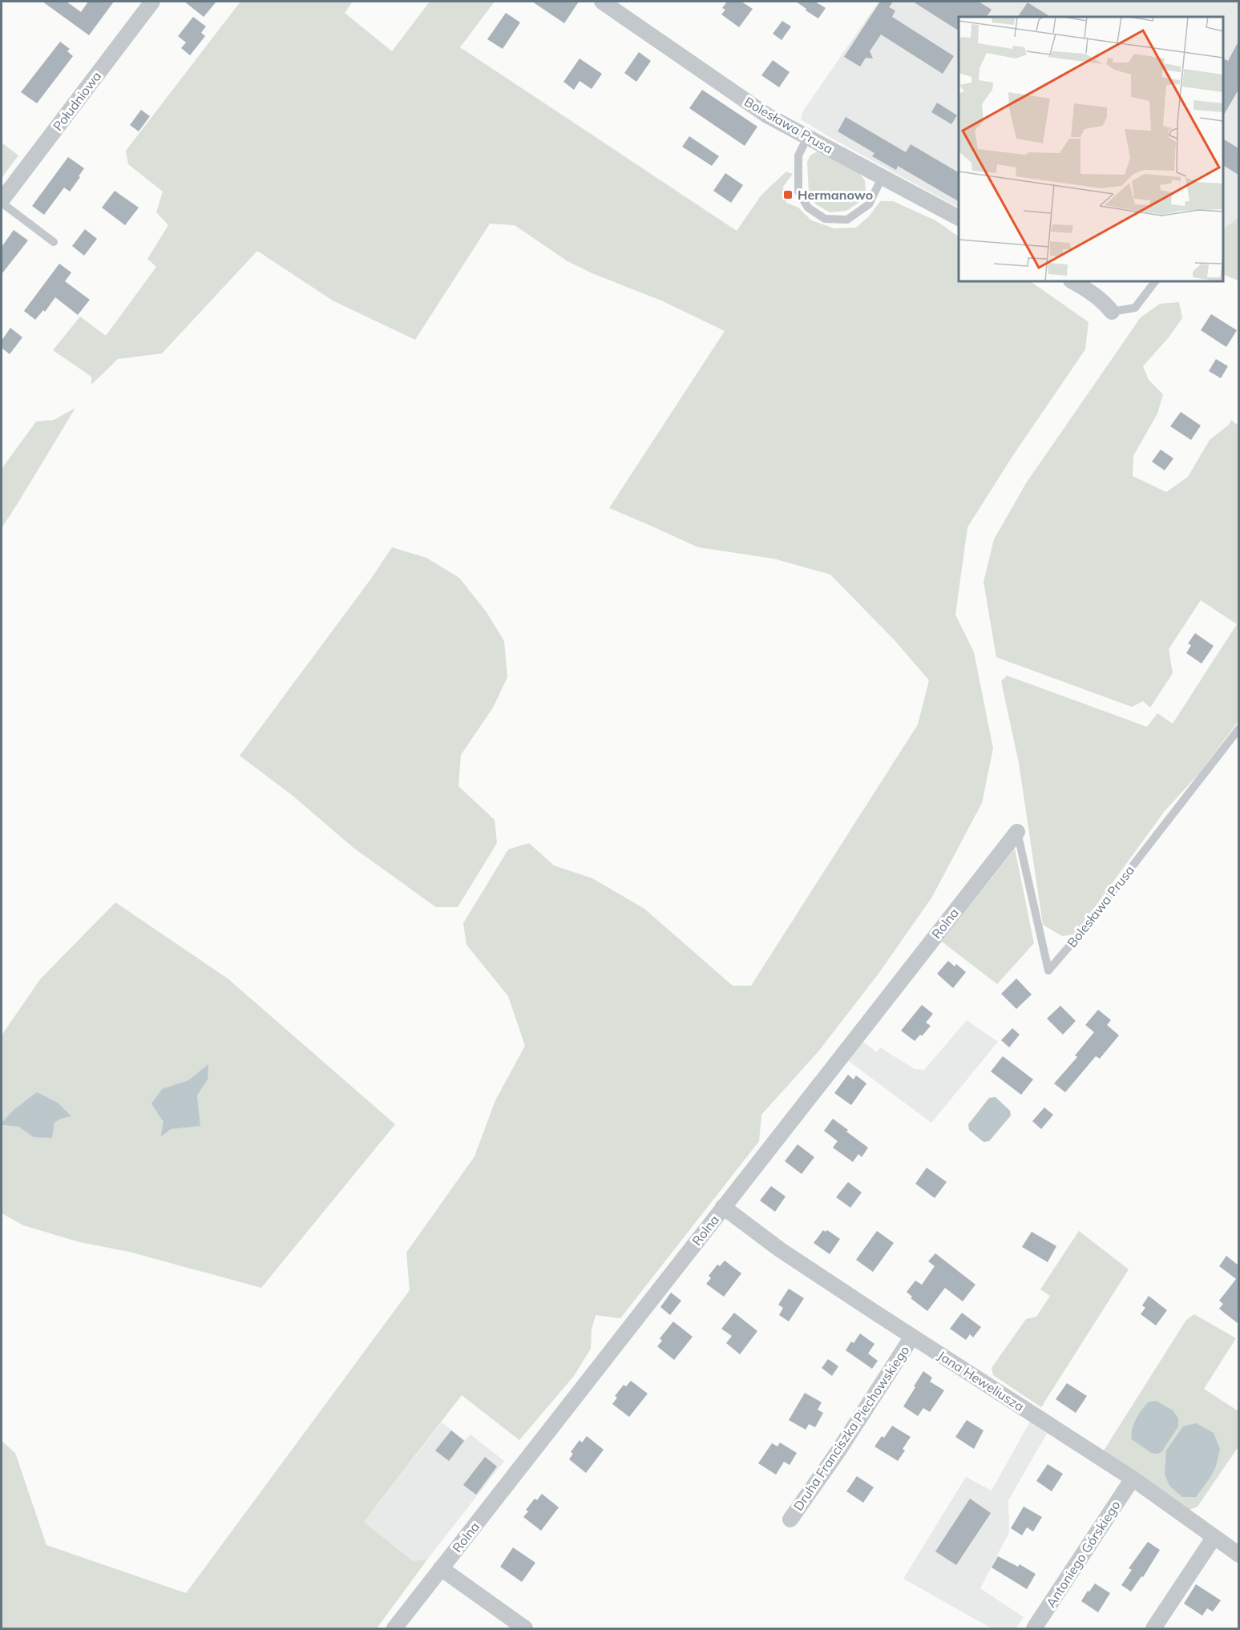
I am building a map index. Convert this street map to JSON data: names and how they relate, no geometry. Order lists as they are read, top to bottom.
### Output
{
  "streets": {
    "street": [
      "Południowa",
      "Bolesława Prusa",
      "Rolna",
      "Jana Heweliusza",
      "Druha Franciszka Piechowskiego",
      "Antoniego Górskiego"
    ]
  },
  "crossings": [
    ["Bolesława Prusa", "Rolna"],
    ["Rolna", "Jana Heweliusza"],
    ["Jana Heweliusza", "Druha Franciszka Piechowskiego"],
    ["Jana Heweliusza", "Antoniego Górskiego"]
  ],
  "places": {
    "transit": ["Hermanowo"]
  }
}
